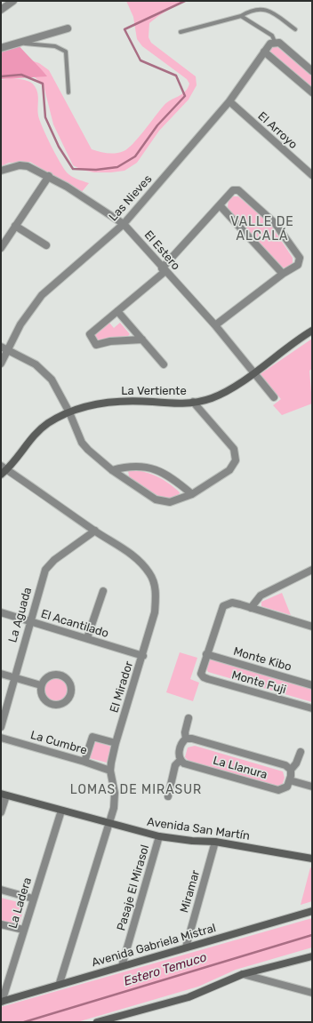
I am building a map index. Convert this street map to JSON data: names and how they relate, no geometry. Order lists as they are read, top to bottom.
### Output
{
  "streets": {
    "street": [
      "El Arroyo",
      "Las Nieves",
      "El Estero",
      "La Vertiente",
      "La Aguada",
      "El Acantilado",
      "Monte Kibo",
      "Monte Fuji",
      "El Mirador",
      "La Cumbre",
      "La Llanura",
      "Avenida San Martín",
      "Pasaje El Mirasol",
      "Miramar",
      "La Ladera",
      "Avenida Gabriela Mistral"
    ]
  },
  "crossings": [
    ["El Arroyo", "Las Nieves"],
    ["Las Nieves", "El Estero"],
    ["El Estero", "La Vertiente"],
    ["La Vertiente", "El Mirador"],
    ["La Aguada", "El Acantilado"],
    ["La Aguada", "El Mirador"],
    ["El Acantilado", "El Mirador"],
    ["Monte Kibo", "Monte Fuji"],
    ["El Mirador", "La Cumbre"],
    ["El Mirador", "Avenida San Martín"],
    ["El Mirador", "Avenida Gabriela Mistral"],
    ["Avenida San Martín", "Pasaje El Mirasol"],
    ["Avenida San Martín", "Miramar"],
    ["Avenida San Martín", "La Ladera"],
    ["Pasaje El Mirasol", "Avenida Gabriela Mistral"],
    ["Miramar", "Avenida Gabriela Mistral"],
    ["La Ladera", "Avenida Gabriela Mistral"]
  ],
  "districts": ["VALLE DE ALCALÁ", "LOMAS DE MIRASUR"],
  "water": ["Estero Temuco"]
}
